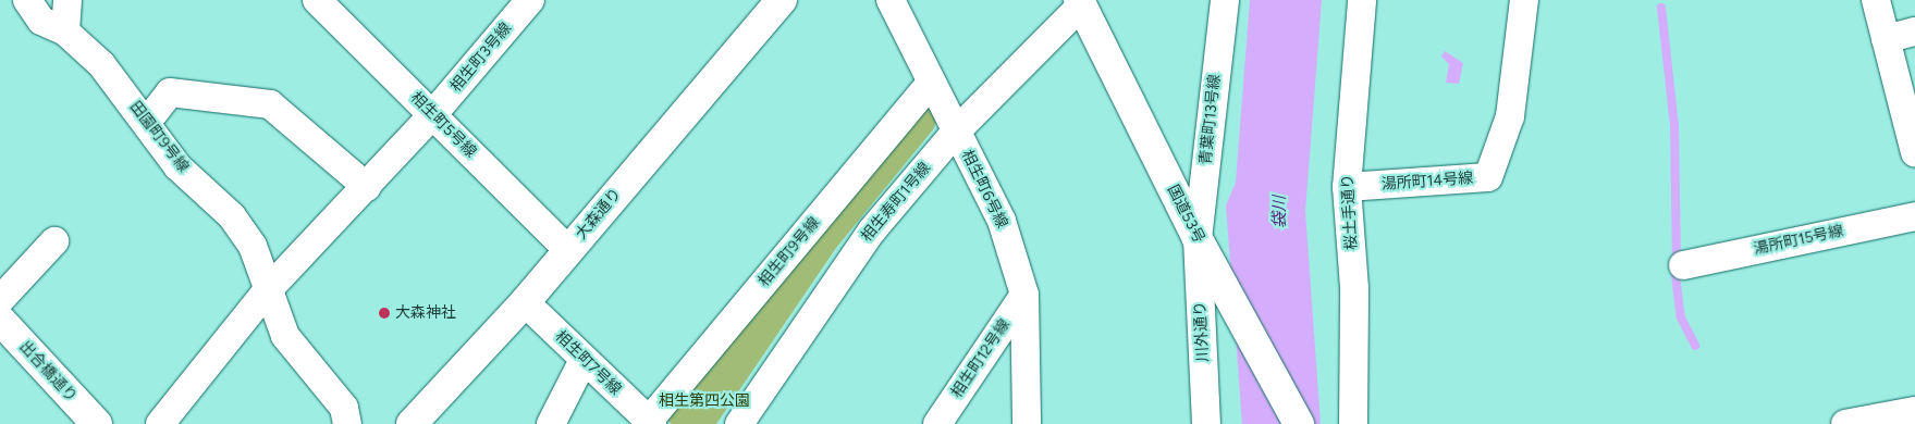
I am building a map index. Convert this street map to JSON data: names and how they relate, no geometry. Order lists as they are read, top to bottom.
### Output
{
  "streets": {
    "main road": ["大森通り", "国道53号", "出合橋通り"],
    "street": [
      "相生町3号線",
      "青葉町13号線",
      "相生町5号線",
      "田園町9号線",
      "湯所町14号線",
      "相生町6号線",
      "相生寿町1号線",
      "桜土手通り",
      "湯所町15号線",
      "相生町9号線",
      "川外通り",
      "相生町12号線",
      "相生町7号線"
    ]
  },
  "crossings": [
    ["相生町3号線", "相生町5号線"],
    ["相生町3号線", "田園町9号線"],
    ["青葉町13号線", "国道53号"],
    ["青葉町13号線", "川外通り"],
    ["相生町5号線", "大森通り"],
    ["湯所町14号線", "桜土手通り"],
    ["相生町6号線", "相生寿町1号線"],
    ["相生町6号線", "相生町9号線"],
    ["相生町6号線", "相生町12号線"],
    ["相生寿町1号線", "国道53号"],
    ["大森通り", "相生町7号線"],
    ["国道53号", "川外通り"],
    ["相生町9号線", "相生町7号線"]
  ],
  "water": ["袋川"],
  "parks": ["相生第四公園"],
  "places": ["大森神社"]
}
